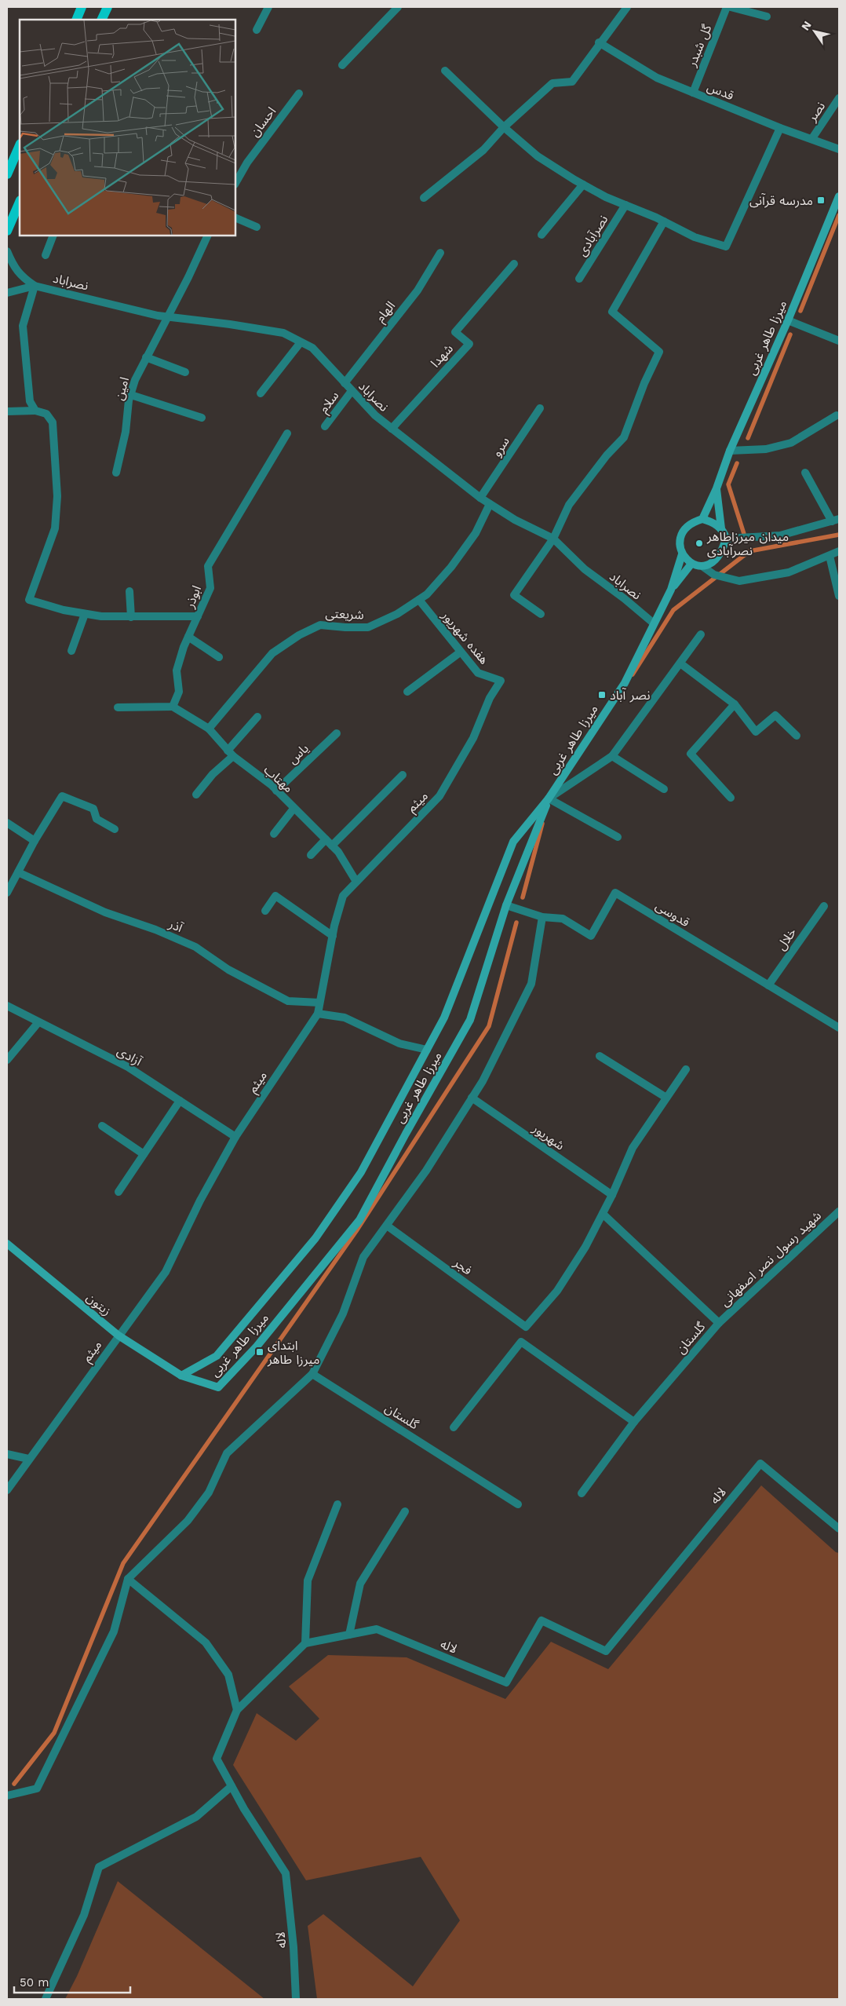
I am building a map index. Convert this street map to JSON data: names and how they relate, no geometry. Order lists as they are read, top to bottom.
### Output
{
  "streets": {
    "main road": ["میرزا طاهر غربی", "زیتون"],
    "street": [
      "گل شبدر",
      "قدس",
      "نصر",
      "احسان",
      "نصرآبادی",
      "نصراباد",
      "الهام",
      "شهدا",
      "امین",
      "سلام",
      "سرو",
      "ابوذر",
      "شریعتی",
      "هفده شهریور",
      "یاس",
      "مهتاب",
      "میثم",
      "قدوسی",
      "آذر",
      "خلال",
      "آزادی",
      "شهریور",
      "شهید رسول نصر اصفهانی",
      "فجر",
      "گلستان",
      "لاله"
    ]
  },
  "crossings": [
    ["گل شبدر", "قدس"],
    ["قدس", "نصر"],
    ["نصراباد", "الهام"],
    ["نصراباد", "میرزا طاهر غربی"],
    ["نصراباد", "شهدا"],
    ["نصراباد", "امین"],
    ["نصراباد", "سلام"],
    ["نصراباد", "سرو"],
    ["نصراباد", "شریعتی"],
    ["میرزا طاهر غربی", "قدوسی"],
    ["میرزا طاهر غربی", "زیتون"],
    ["ابوذر", "مهتاب"],
    ["شریعتی", "هفده شهریور"],
    ["شریعتی", "مهتاب"],
    ["هفده شهریور", "میثم"],
    ["یاس", "مهتاب"],
    ["مهتاب", "میثم"],
    ["میثم", "آذر"],
    ["میثم", "آزادی"],
    ["میثم", "زیتون"],
    ["قدوسی", "خلال"],
    ["شهید رسول نصر اصفهانی", "گلستان"],
    ["فجر", "گلستان"]
  ],
  "places": {
    "transit": ["مدرسه قرآنی", "نصر آباد", "ابتدای میرزا طاهر"],
    "other": ["میدان میرزاطاهر نصرآبادی"]
  },
  "scale_bar": "50 m",
  "north": "top left"
}
